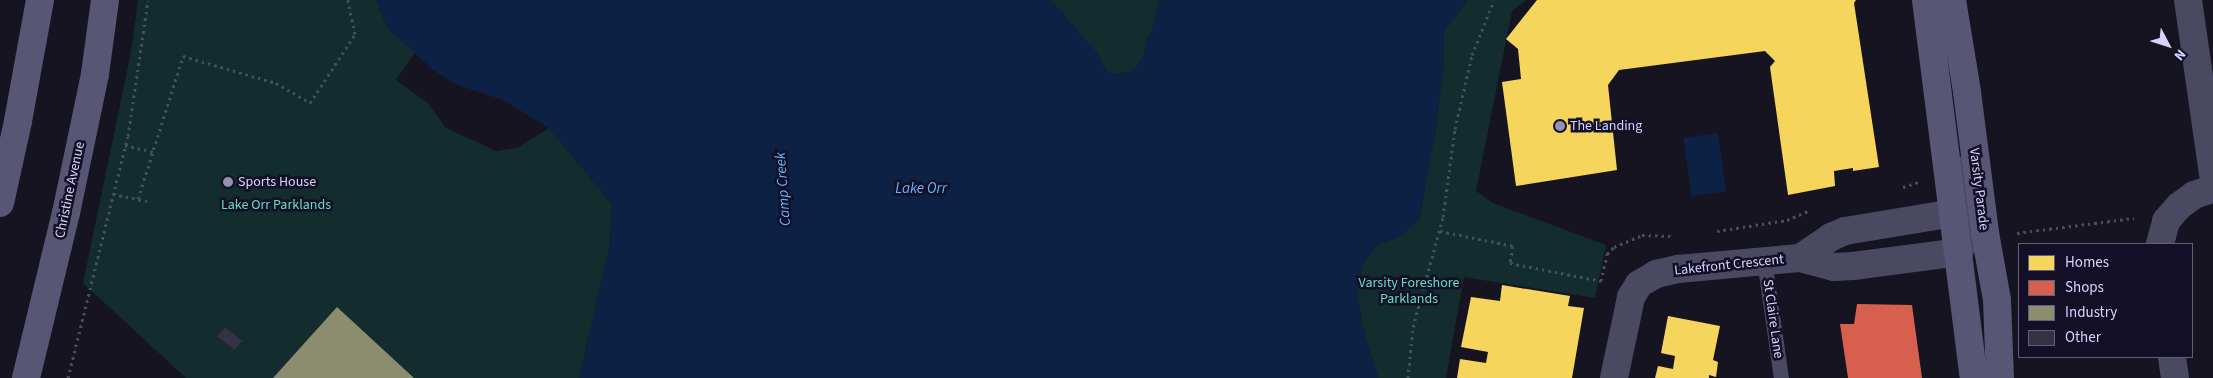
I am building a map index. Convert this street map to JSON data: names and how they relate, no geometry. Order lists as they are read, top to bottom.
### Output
{
  "streets": {
    "street": ["Varsity Parade", "Christine Avenue", "Lakefront Crescent"],
    "lane": ["St Claire Lane"]
  },
  "crossings": [
    ["Varsity Parade", "Lakefront Crescent"],
    ["Lakefront Crescent", "St Claire Lane"]
  ],
  "water": ["Camp Creek", "Lake Orr"],
  "parks": ["Lake Orr Parklands", "Varsity Foreshore Parklands"],
  "places": ["The Landing", "Sports House"],
  "legend": [
    "Homes",
    "Shops",
    "Industry",
    "Other"
  ],
  "north": "bottom right"
}
